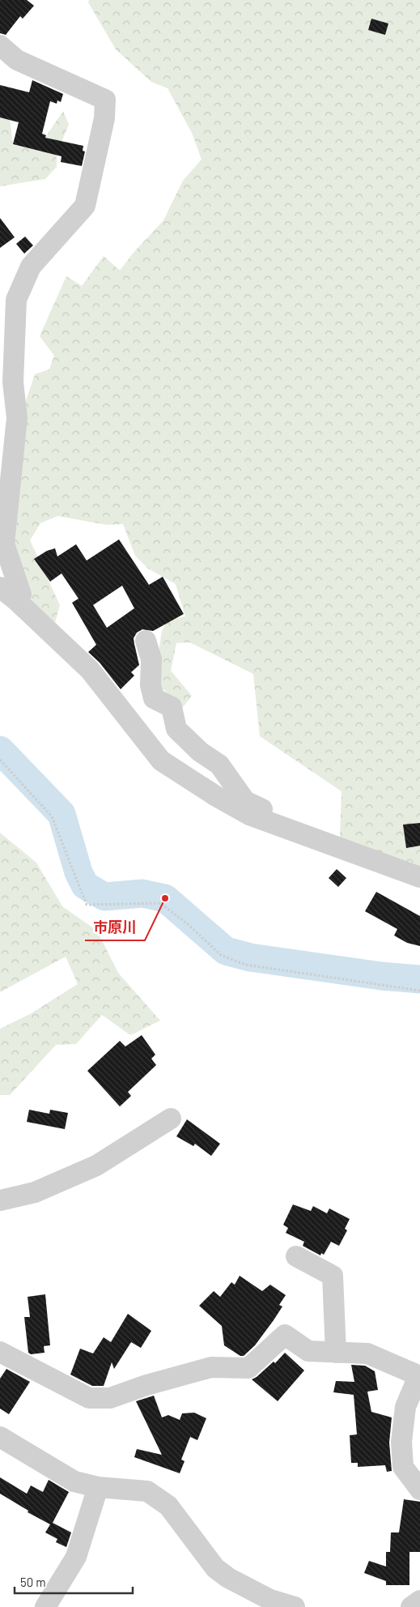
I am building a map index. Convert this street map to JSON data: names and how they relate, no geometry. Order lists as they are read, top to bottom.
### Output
{
  "places": ["市原川"],
  "scale_bar": "50 m"
}
